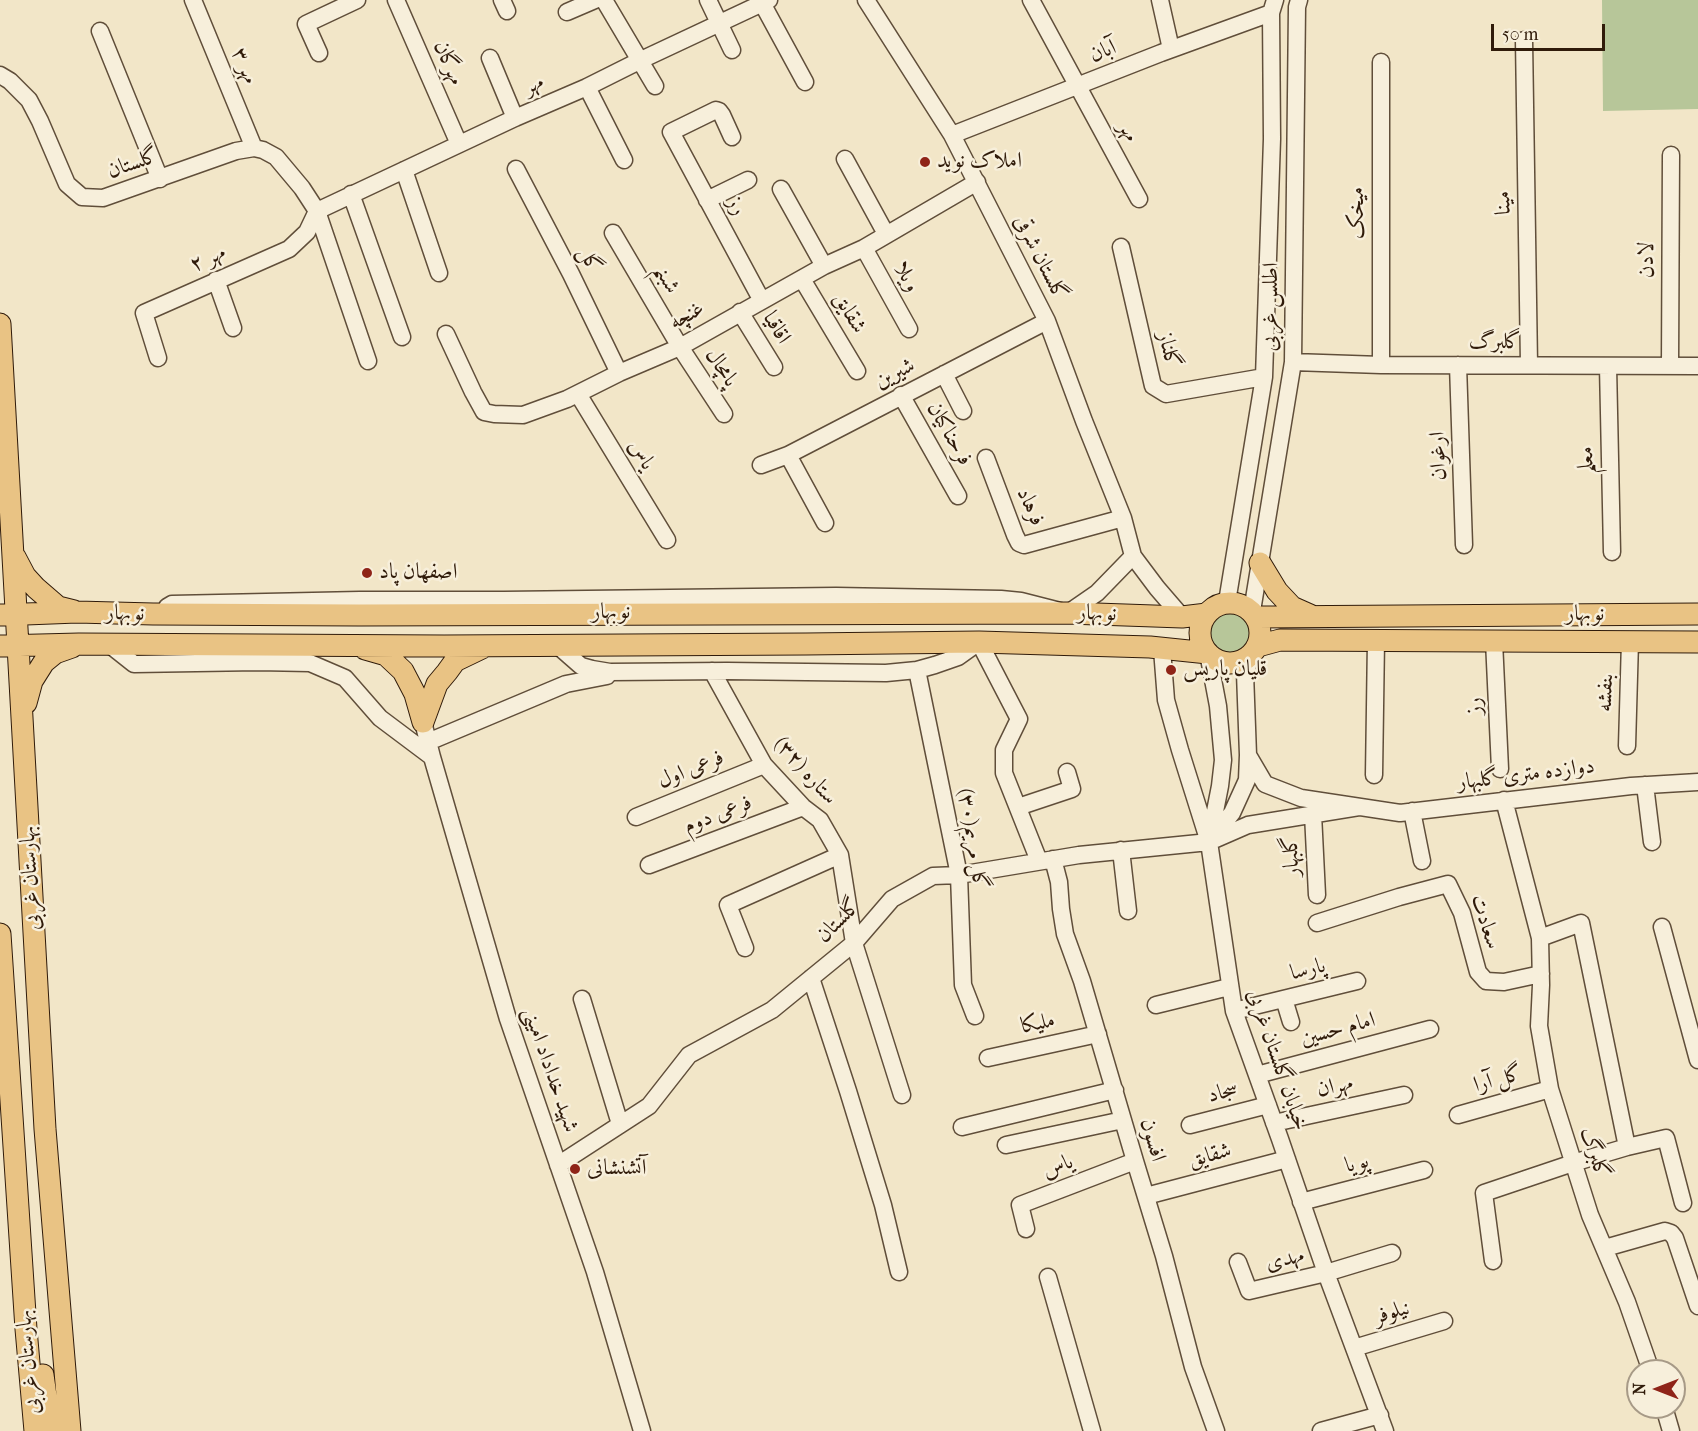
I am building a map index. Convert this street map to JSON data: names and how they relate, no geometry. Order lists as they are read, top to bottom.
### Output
{
  "streets": {
    "main road": ["نوبهار", "بهارستان غربی"],
    "street": [
      "آبان",
      "مهرگان",
      "مهر ۳",
      "مهر",
      "گلستان",
      "مینا",
      "رز",
      "میخک",
      "گلستان شرقی",
      "مهر ۲",
      "گل",
      "لادن",
      "ویلا",
      "شبنم",
      "اطلس غربی",
      "شقایق",
      "غنچه",
      "اقاقیا",
      "گلبرگ",
      "گلناز",
      "پامچال",
      "شیرین",
      "فرحناکیان",
      "یاس",
      "ارغوان",
      "معلم",
      "فرهاد",
      "بنفشه",
      "فرعی اول",
      "ستاره (۳۲)",
      "دوازده متری گلبهار",
      "فرعی دوم",
      "گل مریم(۳۰)",
      "گلبهار",
      "سعادت",
      "پارسا",
      "ملیکا",
      "امام حسین",
      "خیابان گلستان غربی",
      "شهید خداداد امینی",
      "گل آرا",
      "مهران",
      "سجاد",
      "افسون",
      "پویا",
      "مهدی",
      "نیلوفر"
    ]
  },
  "crossings": [
    ["آبان", "مهر"],
    ["آبان", "گلستان شرقی"],
    ["آبان", "اطلس غربی"],
    ["مهرگان", "مهر"],
    ["مهر ۳", "گلستان"],
    ["مهر", "مهر ۲"],
    ["گلستان", "ستاره (۳۲)"],
    ["گلستان", "دوازده متری گلبهار"],
    ["گلستان", "گل مریم(۳۰)"],
    ["گلستان", "گلبهار"],
    ["گلستان", "خیابان گلستان غربی"],
    ["گلستان", "شهید خداداد امینی"],
    ["گلستان", "افسون"],
    ["مینا", "گلبرگ"],
    ["رز", "غنچه"],
    ["رز", "نوبهار"],
    ["میخک", "گلبرگ"],
    ["گلستان شرقی", "غنچه"],
    ["گلستان شرقی", "شیرین"],
    ["گلستان شرقی", "فرهاد"],
    ["گلستان شرقی", "نوبهار"],
    ["گل", "غنچه"],
    ["لادن", "گلبرگ"],
    ["ویلا", "غنچه"],
    ["شبنم", "غنچه"],
    ["شبنم", "پامچال"],
    ["اطلس غربی", "گلبرگ"],
    ["اطلس غربی", "گلناز"],
    ["اطلس غربی", "نوبهار"],
    ["اطلس غربی", "خیابان گلستان غربی"],
    ["شقایق", "غنچه"],
    ["شقایق", "خیابان گلستان غربی"],
    ["شقایق", "افسون"],
    ["غنچه", "اقاقیا"],
    ["غنچه", "پامچال"],
    ["غنچه", "یاس"],
    ["گلبرگ", "ارغوان"],
    ["گلبرگ", "معلم"],
    ["گلبرگ", "دوازده متری گلبهار"],
    ["گلبرگ", "سعادت"],
    ["گلبرگ", "گل آرا"],
    ["شیرین", "فرحناکیان"],
    ["یاس", "افسون"],
    ["نوبهار", "بنفشه"],
    ["نوبهار", "بهارستان غربی"],
    ["نوبهار", "خیابان گلستان غربی"],
    ["نوبهار", "افسون"],
    ["فرعی اول", "ستاره (۳۲)"],
    ["ستاره (۳۲)", "فرعی دوم"],
    ["پارسا", "خیابان گلستان غربی"],
    ["ملیکا", "افسون"],
    ["امام حسین", "خیابان گلستان غربی"],
    ["خیابان گلستان غربی", "مهران"],
    ["خیابان گلستان غربی", "سجاد"],
    ["خیابان گلستان غربی", "پویا"],
    ["خیابان گلستان غربی", "مهدی"],
    ["خیابان گلستان غربی", "نیلوفر"]
  ],
  "places": [
    "املاک نوید",
    "اصفهان پاد",
    "قلیان پاریس",
    "آتشنشانی"
  ],
  "scale_bar": "50 m",
  "north": "left"
}
